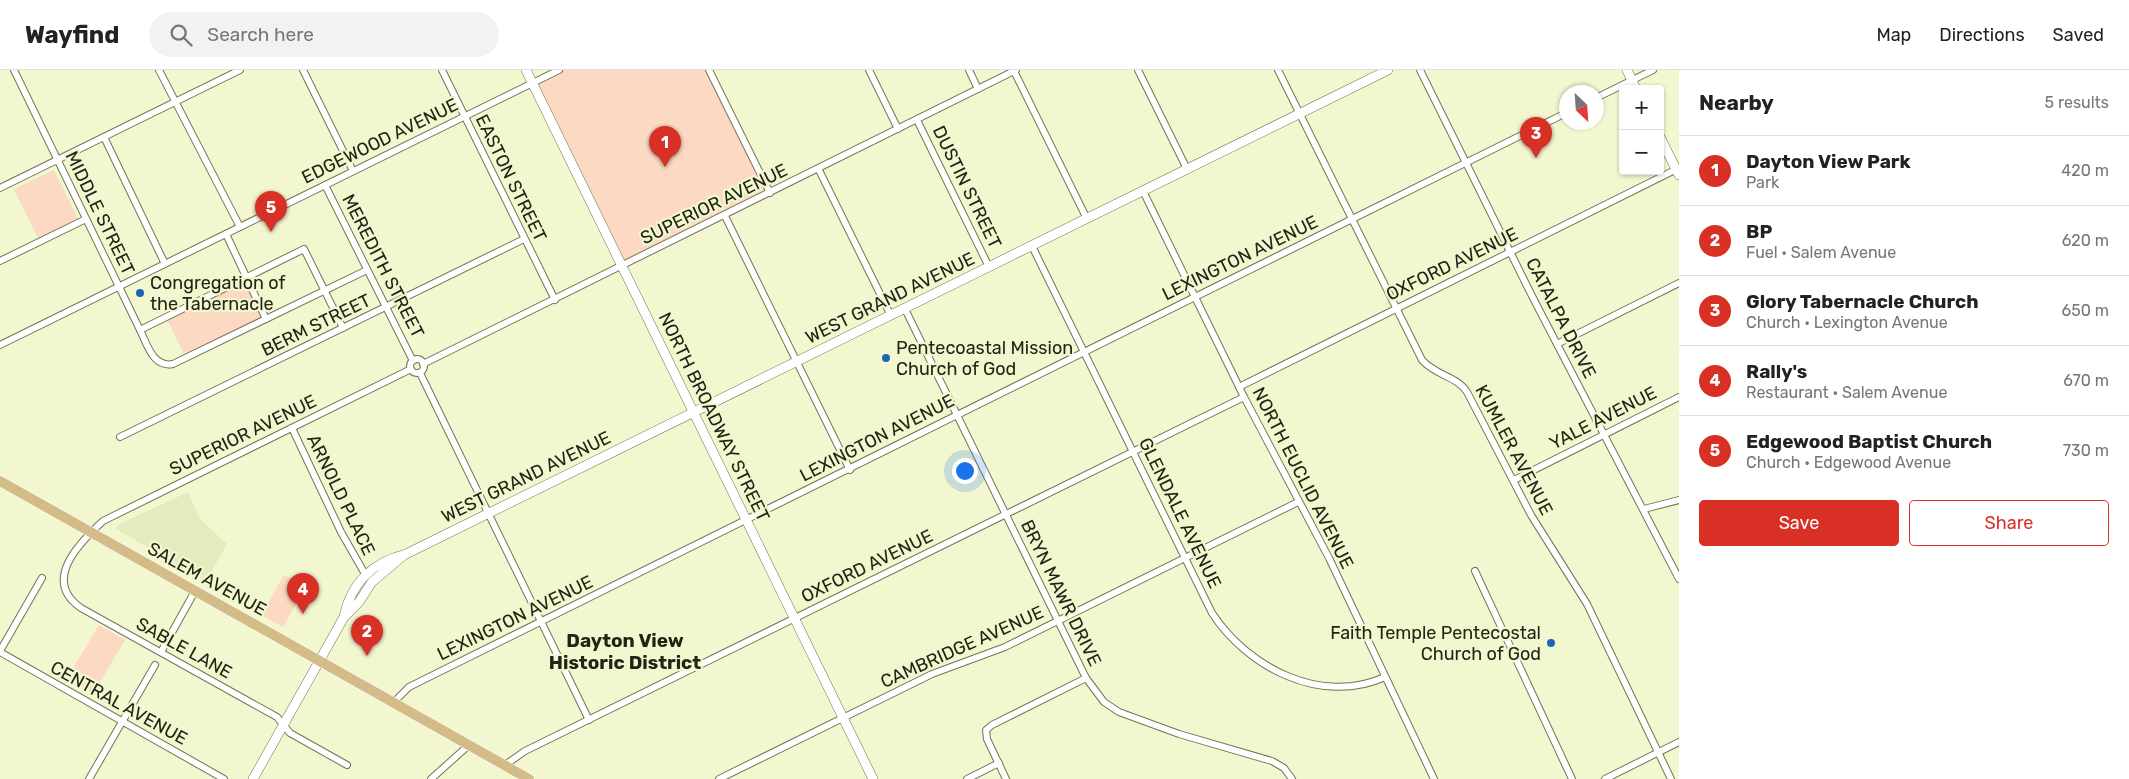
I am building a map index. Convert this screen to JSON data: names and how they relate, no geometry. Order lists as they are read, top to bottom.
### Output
{
  "streets": {
    "main road": ["SALEM AVENUE"],
    "street": [
      "EDGEWOOD AVENUE",
      "EASTON STREET",
      "DUSTIN STREET",
      "SUPERIOR AVENUE",
      "MIDDLE STREET",
      "LEXINGTON AVENUE",
      "OXFORD AVENUE",
      "MEREDITH STREET",
      "WEST GRAND AVENUE",
      "CATALPA DRIVE",
      "BERM STREET",
      "NORTH BROADWAY STREET",
      "YALE AVENUE",
      "KUMLER AVENUE",
      "NORTH EUCLID AVENUE",
      "ARNOLD PLACE",
      "GLENDALE AVENUE",
      "BRYN MAWR DRIVE",
      "CAMBRIDGE AVENUE",
      "SABLE LANE",
      "CENTRAL AVENUE"
    ]
  },
  "crossings": [
    ["EDGEWOOD AVENUE", "EASTON STREET"],
    ["EDGEWOOD AVENUE", "MIDDLE STREET"],
    ["EDGEWOOD AVENUE", "MEREDITH STREET"],
    ["EDGEWOOD AVENUE", "NORTH BROADWAY STREET"],
    ["EASTON STREET", "SUPERIOR AVENUE"],
    ["EASTON STREET", "BERM STREET"],
    ["DUSTIN STREET", "SUPERIOR AVENUE"],
    ["DUSTIN STREET", "WEST GRAND AVENUE"],
    ["SUPERIOR AVENUE", "MEREDITH STREET"],
    ["SUPERIOR AVENUE", "NORTH BROADWAY STREET"],
    ["SUPERIOR AVENUE", "ARNOLD PLACE"],
    ["SUPERIOR AVENUE", "SALEM AVENUE"],
    ["SUPERIOR AVENUE", "SABLE LANE"],
    ["LEXINGTON AVENUE", "CATALPA DRIVE"],
    ["LEXINGTON AVENUE", "NORTH BROADWAY STREET"],
    ["LEXINGTON AVENUE", "KUMLER AVENUE"],
    ["LEXINGTON AVENUE", "NORTH EUCLID AVENUE"],
    ["LEXINGTON AVENUE", "GLENDALE AVENUE"],
    ["LEXINGTON AVENUE", "SALEM AVENUE"],
    ["LEXINGTON AVENUE", "BRYN MAWR DRIVE"],
    ["OXFORD AVENUE", "CATALPA DRIVE"],
    ["OXFORD AVENUE", "NORTH BROADWAY STREET"],
    ["OXFORD AVENUE", "KUMLER AVENUE"],
    ["OXFORD AVENUE", "NORTH EUCLID AVENUE"],
    ["OXFORD AVENUE", "GLENDALE AVENUE"],
    ["OXFORD AVENUE", "SALEM AVENUE"],
    ["OXFORD AVENUE", "BRYN MAWR DRIVE"],
    ["MEREDITH STREET", "BERM STREET"],
    ["WEST GRAND AVENUE", "NORTH BROADWAY STREET"],
    ["WEST GRAND AVENUE", "KUMLER AVENUE"],
    ["WEST GRAND AVENUE", "NORTH EUCLID AVENUE"],
    ["WEST GRAND AVENUE", "ARNOLD PLACE"],
    ["WEST GRAND AVENUE", "GLENDALE AVENUE"],
    ["WEST GRAND AVENUE", "SALEM AVENUE"],
    ["WEST GRAND AVENUE", "BRYN MAWR DRIVE"],
    ["WEST GRAND AVENUE", "SABLE LANE"],
    ["CATALPA DRIVE", "YALE AVENUE"],
    ["NORTH BROADWAY STREET", "CAMBRIDGE AVENUE"],
    ["YALE AVENUE", "KUMLER AVENUE"],
    ["NORTH EUCLID AVENUE", "GLENDALE AVENUE"],
    ["NORTH EUCLID AVENUE", "CAMBRIDGE AVENUE"],
    ["GLENDALE AVENUE", "CAMBRIDGE AVENUE"],
    ["SALEM AVENUE", "SABLE LANE"],
    ["BRYN MAWR DRIVE", "CAMBRIDGE AVENUE"]
  ],
  "districts": ["Dayton View Historic District"],
  "places": ["Congregation of the Tabernacle", "Pentecoastal Mission Church of God", "Faith Temple Pentecostal Church of God"],
  "north": "bottom right",
  "page": {
    "header": "Wayfind",
    "search": "Search here",
    "nav": ["Map", "Directions", "Saved"],
    "heading": ["Nearby", "5 results"],
    "map_buttons": ["+", "−"],
    "pins": [
      "3",
      "1",
      "5",
      "4",
      "2"
    ],
    "list": [
      {
        "mark": "1",
        "name": "Dayton View Park",
        "note": "Park",
        "value": "420 m"
      },
      {
        "mark": "2",
        "name": "BP",
        "note": "Fuel · Salem Avenue",
        "value": "620 m"
      },
      {
        "mark": "3",
        "name": "Glory Tabernacle Church",
        "note": "Church · Lexington Avenue",
        "value": "650 m"
      },
      {
        "mark": "4",
        "name": "Rally's",
        "note": "Restaurant · Salem Avenue",
        "value": "670 m"
      },
      {
        "mark": "5",
        "name": "Edgewood Baptist Church",
        "note": "Church · Edgewood Avenue",
        "value": "730 m"
      }
    ],
    "buttons": ["Save", "Share"]
  }
}
